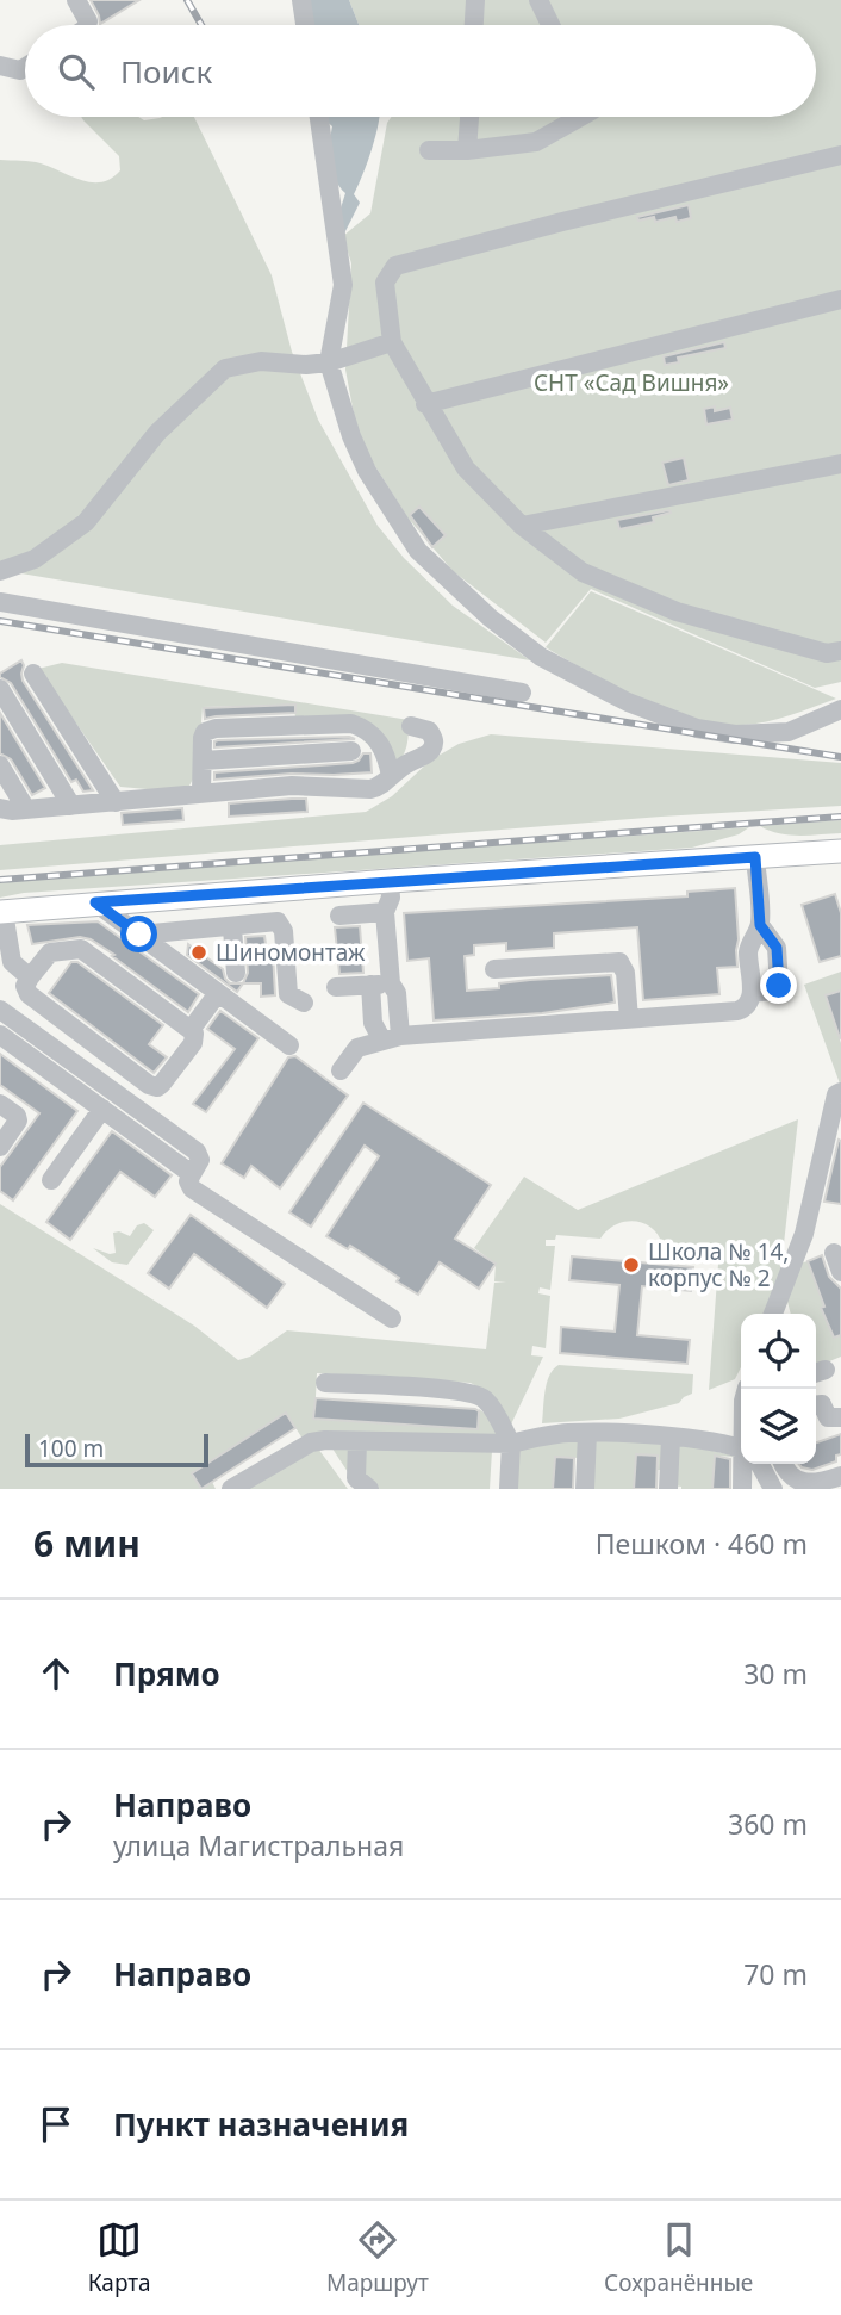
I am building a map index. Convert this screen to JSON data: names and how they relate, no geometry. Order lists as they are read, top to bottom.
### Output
{
  "parks": ["СНТ «Сад Вишня»"],
  "places": ["Шиномонтаж", "Школа № 14, корпус № 2"],
  "scale_bar": "100 m",
  "page": {
    "search": "Поиск",
    "scale": "100 m",
    "heading": ["6 мин", "Пешком · 460 m"],
    "list": [
      ["Прямо", "30 m"],
      ["Направо", "улица Магистральная", "360 m"],
      ["Направо", "70 m"],
      "Пункт назначения"
    ],
    "nav": ["Карта", "Маршрут", "Сохранённые"]
  }
}
